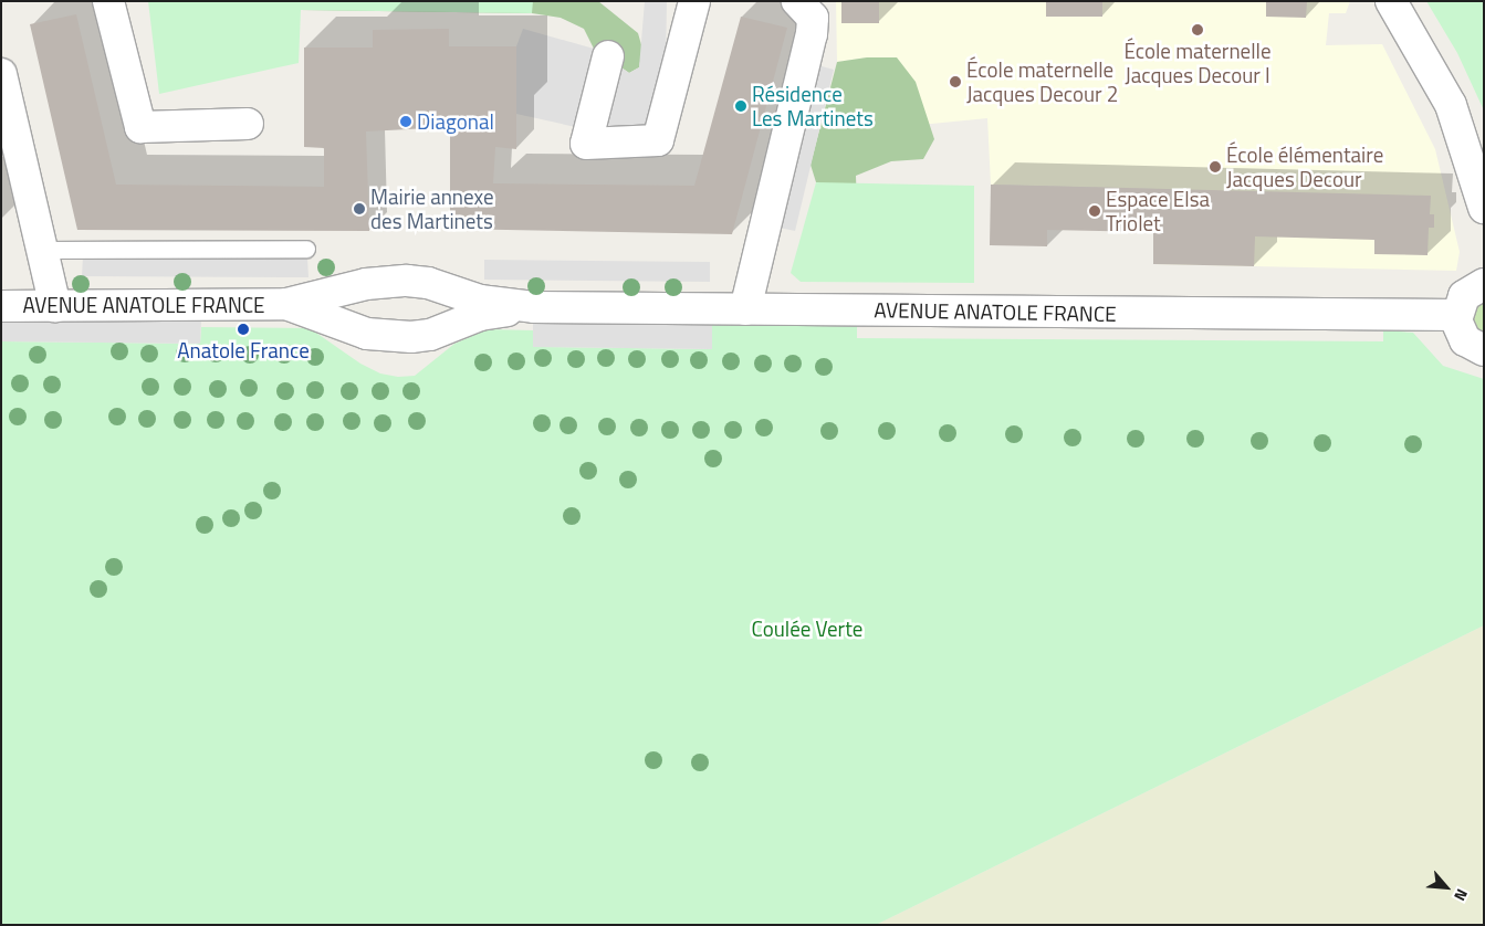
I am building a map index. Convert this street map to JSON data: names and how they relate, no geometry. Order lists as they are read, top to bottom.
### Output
{
  "streets": {
    "street": ["AVENUE ANATOLE FRANCE"]
  },
  "parks": ["Coulée Verte"],
  "places": [
    "École maternelle Jacques Decour I",
    "École maternelle Jacques Decour 2",
    "Résidence Les Martinets",
    "Diagonal",
    "École élémentaire Jacques Decour",
    "Mairie annexe des Martinets",
    "Espace Elsa Triolet",
    "Anatole France"
  ],
  "north": "bottom right"
}
